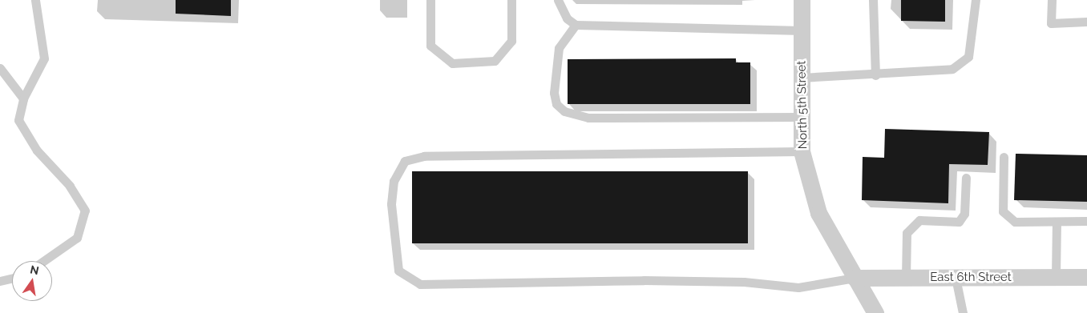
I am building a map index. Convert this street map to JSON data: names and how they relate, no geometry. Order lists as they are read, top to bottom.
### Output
{
  "streets": {
    "street": ["North 5th Street", "East 6th Street"]
  },
  "crossings": [
    ["North 5th Street", "East 6th Street"]
  ],
  "north": "top"
}
